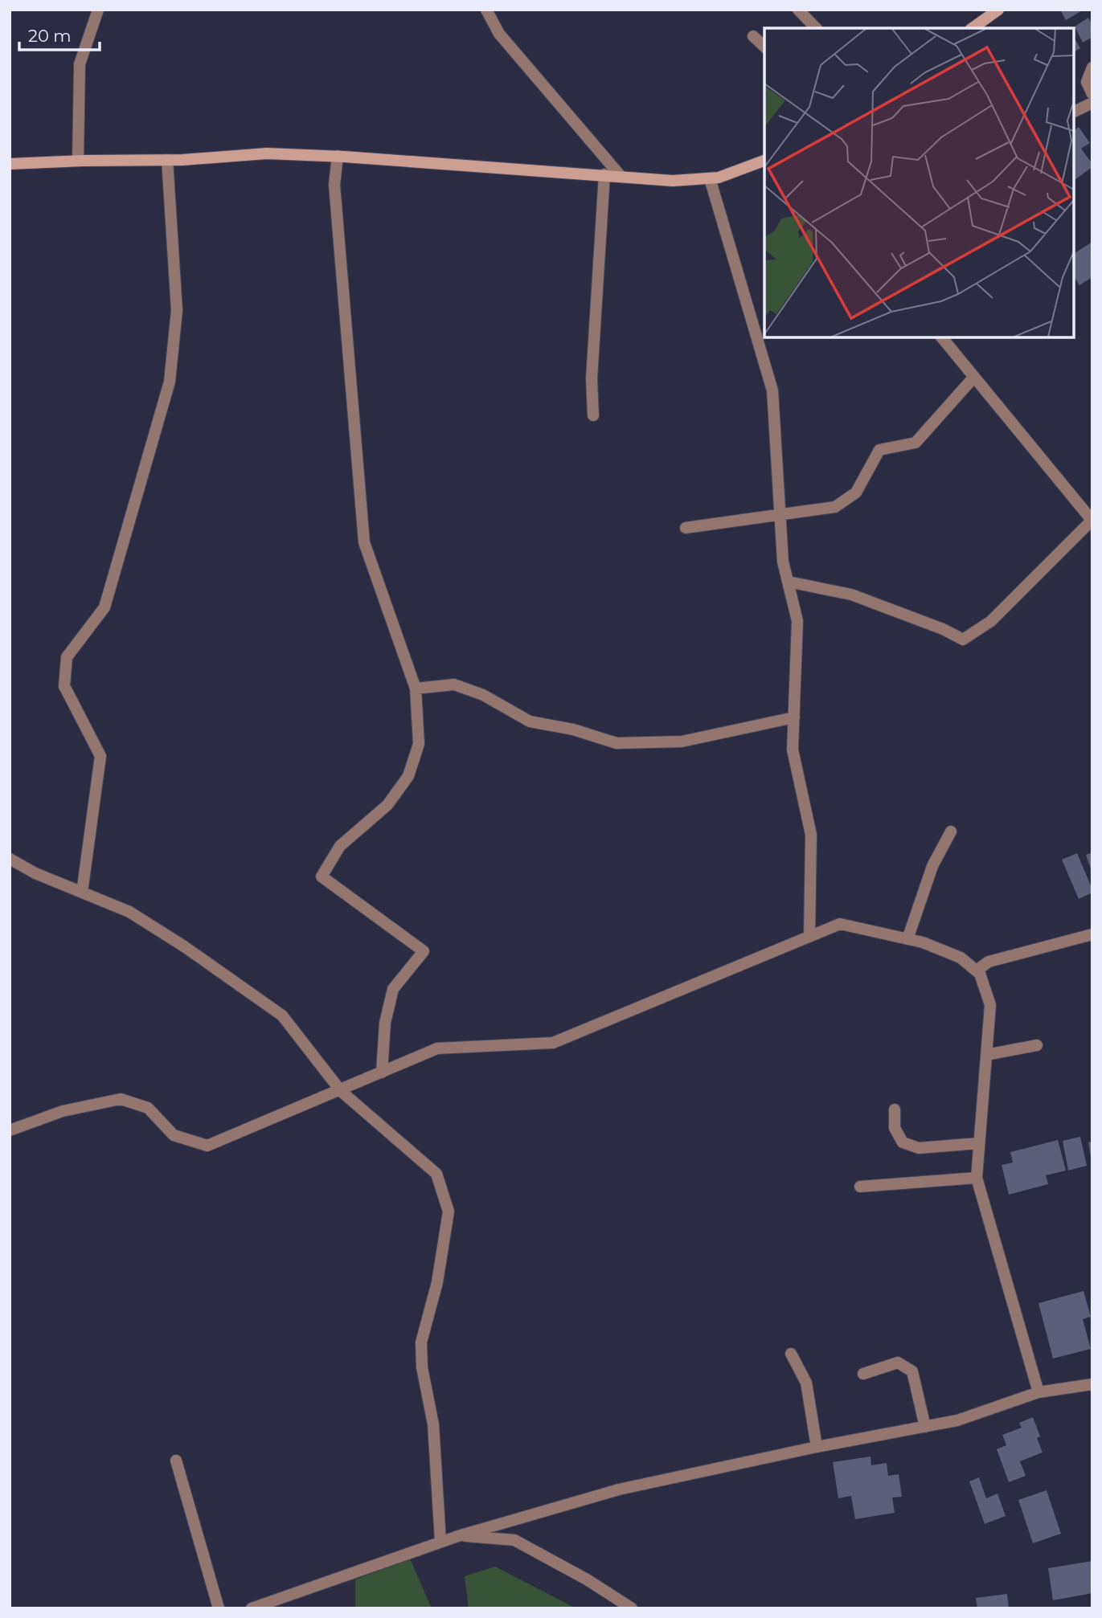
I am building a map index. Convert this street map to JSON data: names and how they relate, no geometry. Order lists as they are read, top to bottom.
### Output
{
  "scale_bar": "20 m"
}
